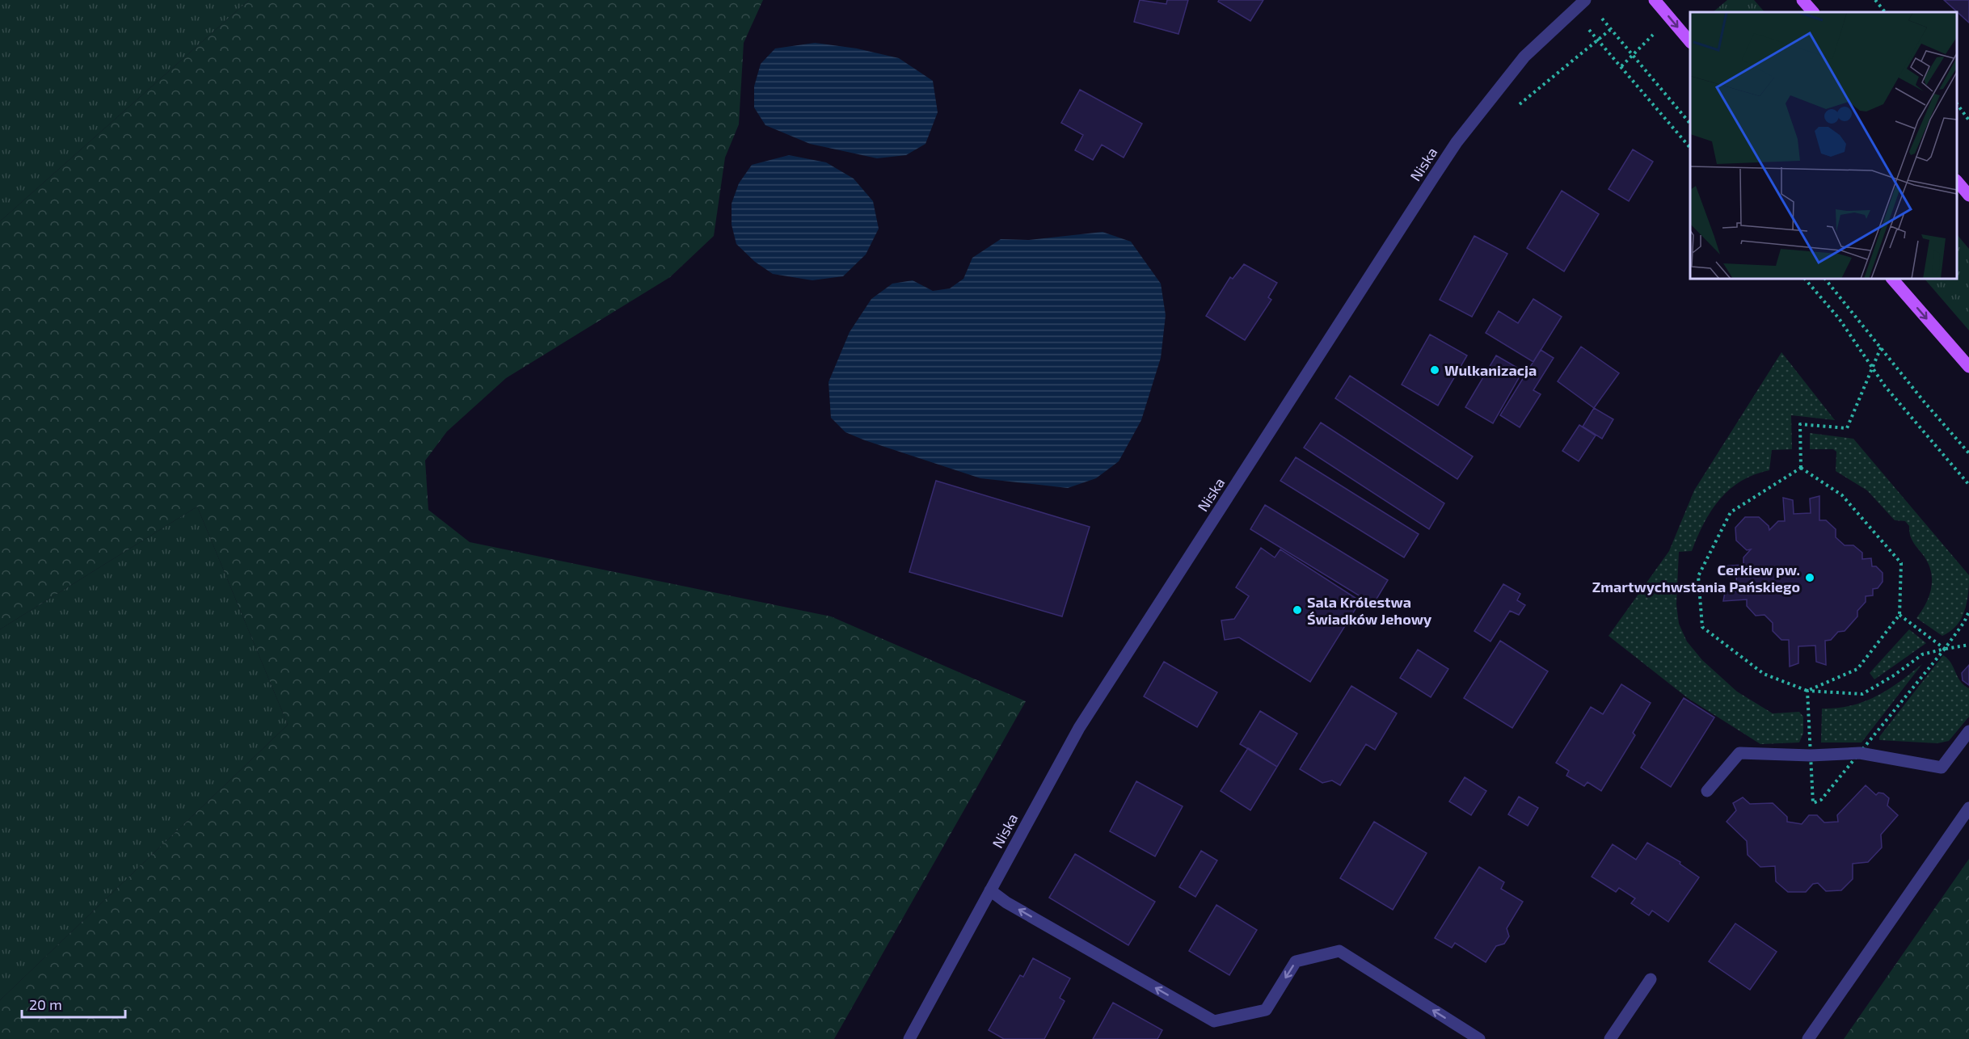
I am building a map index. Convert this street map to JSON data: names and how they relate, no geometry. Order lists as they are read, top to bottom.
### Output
{
  "streets": {
    "street": ["Niska"]
  },
  "places": ["Wulkanizacja", "Cerkiew pw. Zmartwychwstania Pańskiego", "Sala Królestwa Świadków Jehowy"],
  "scale_bar": "20 m"
}
